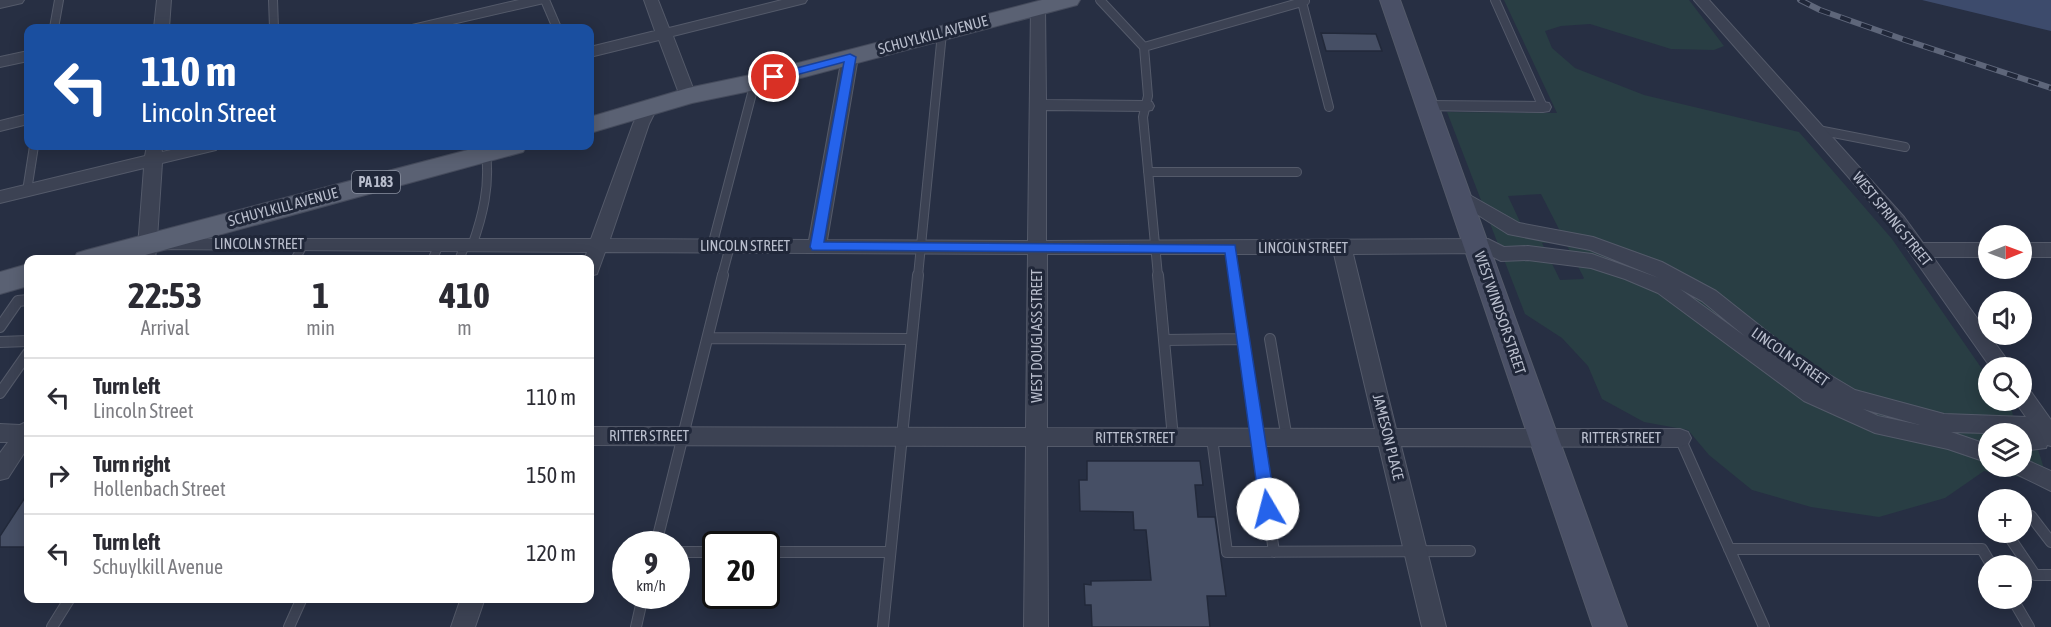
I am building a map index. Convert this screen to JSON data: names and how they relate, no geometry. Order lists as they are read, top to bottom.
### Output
{
  "streets": {
    "main road": ["SCHUYLKILL AVENUE", "PA 183", "WEST WINDSOR STREET"],
    "street": [
      "WEST SPRING STREET",
      "LINCOLN STREET",
      "WEST DOUGLASS STREET",
      "RITTER STREET",
      "JAMESON PLACE"
    ]
  },
  "crossings": [
    ["SCHUYLKILL AVENUE", "LINCOLN STREET"],
    ["SCHUYLKILL AVENUE", "WEST DOUGLASS STREET"],
    ["LINCOLN STREET", "WEST WINDSOR STREET"],
    ["LINCOLN STREET", "WEST DOUGLASS STREET"],
    ["LINCOLN STREET", "JAMESON PLACE"],
    ["WEST WINDSOR STREET", "RITTER STREET"],
    ["WEST DOUGLASS STREET", "RITTER STREET"],
    ["RITTER STREET", "JAMESON PLACE"]
  ],
  "north": "right",
  "page": {
    "turn": ["110 m", "Lincoln Street"],
    "map_buttons": ["+", "−"],
    "eta": [
      "22:53",
      "Arrival",
      "1",
      "min",
      "410",
      "m"
    ],
    "list": [
      {
        "name": "Turn left",
        "note": "Lincoln Street",
        "value": "110 m"
      },
      {
        "name": "Turn right",
        "note": "Hollenbach Street",
        "value": "150 m"
      },
      {
        "name": "Turn left",
        "note": "Schuylkill Avenue",
        "value": "120 m"
      }
    ],
    "speed": "9 km/h",
    "limit": "20"
  }
}
